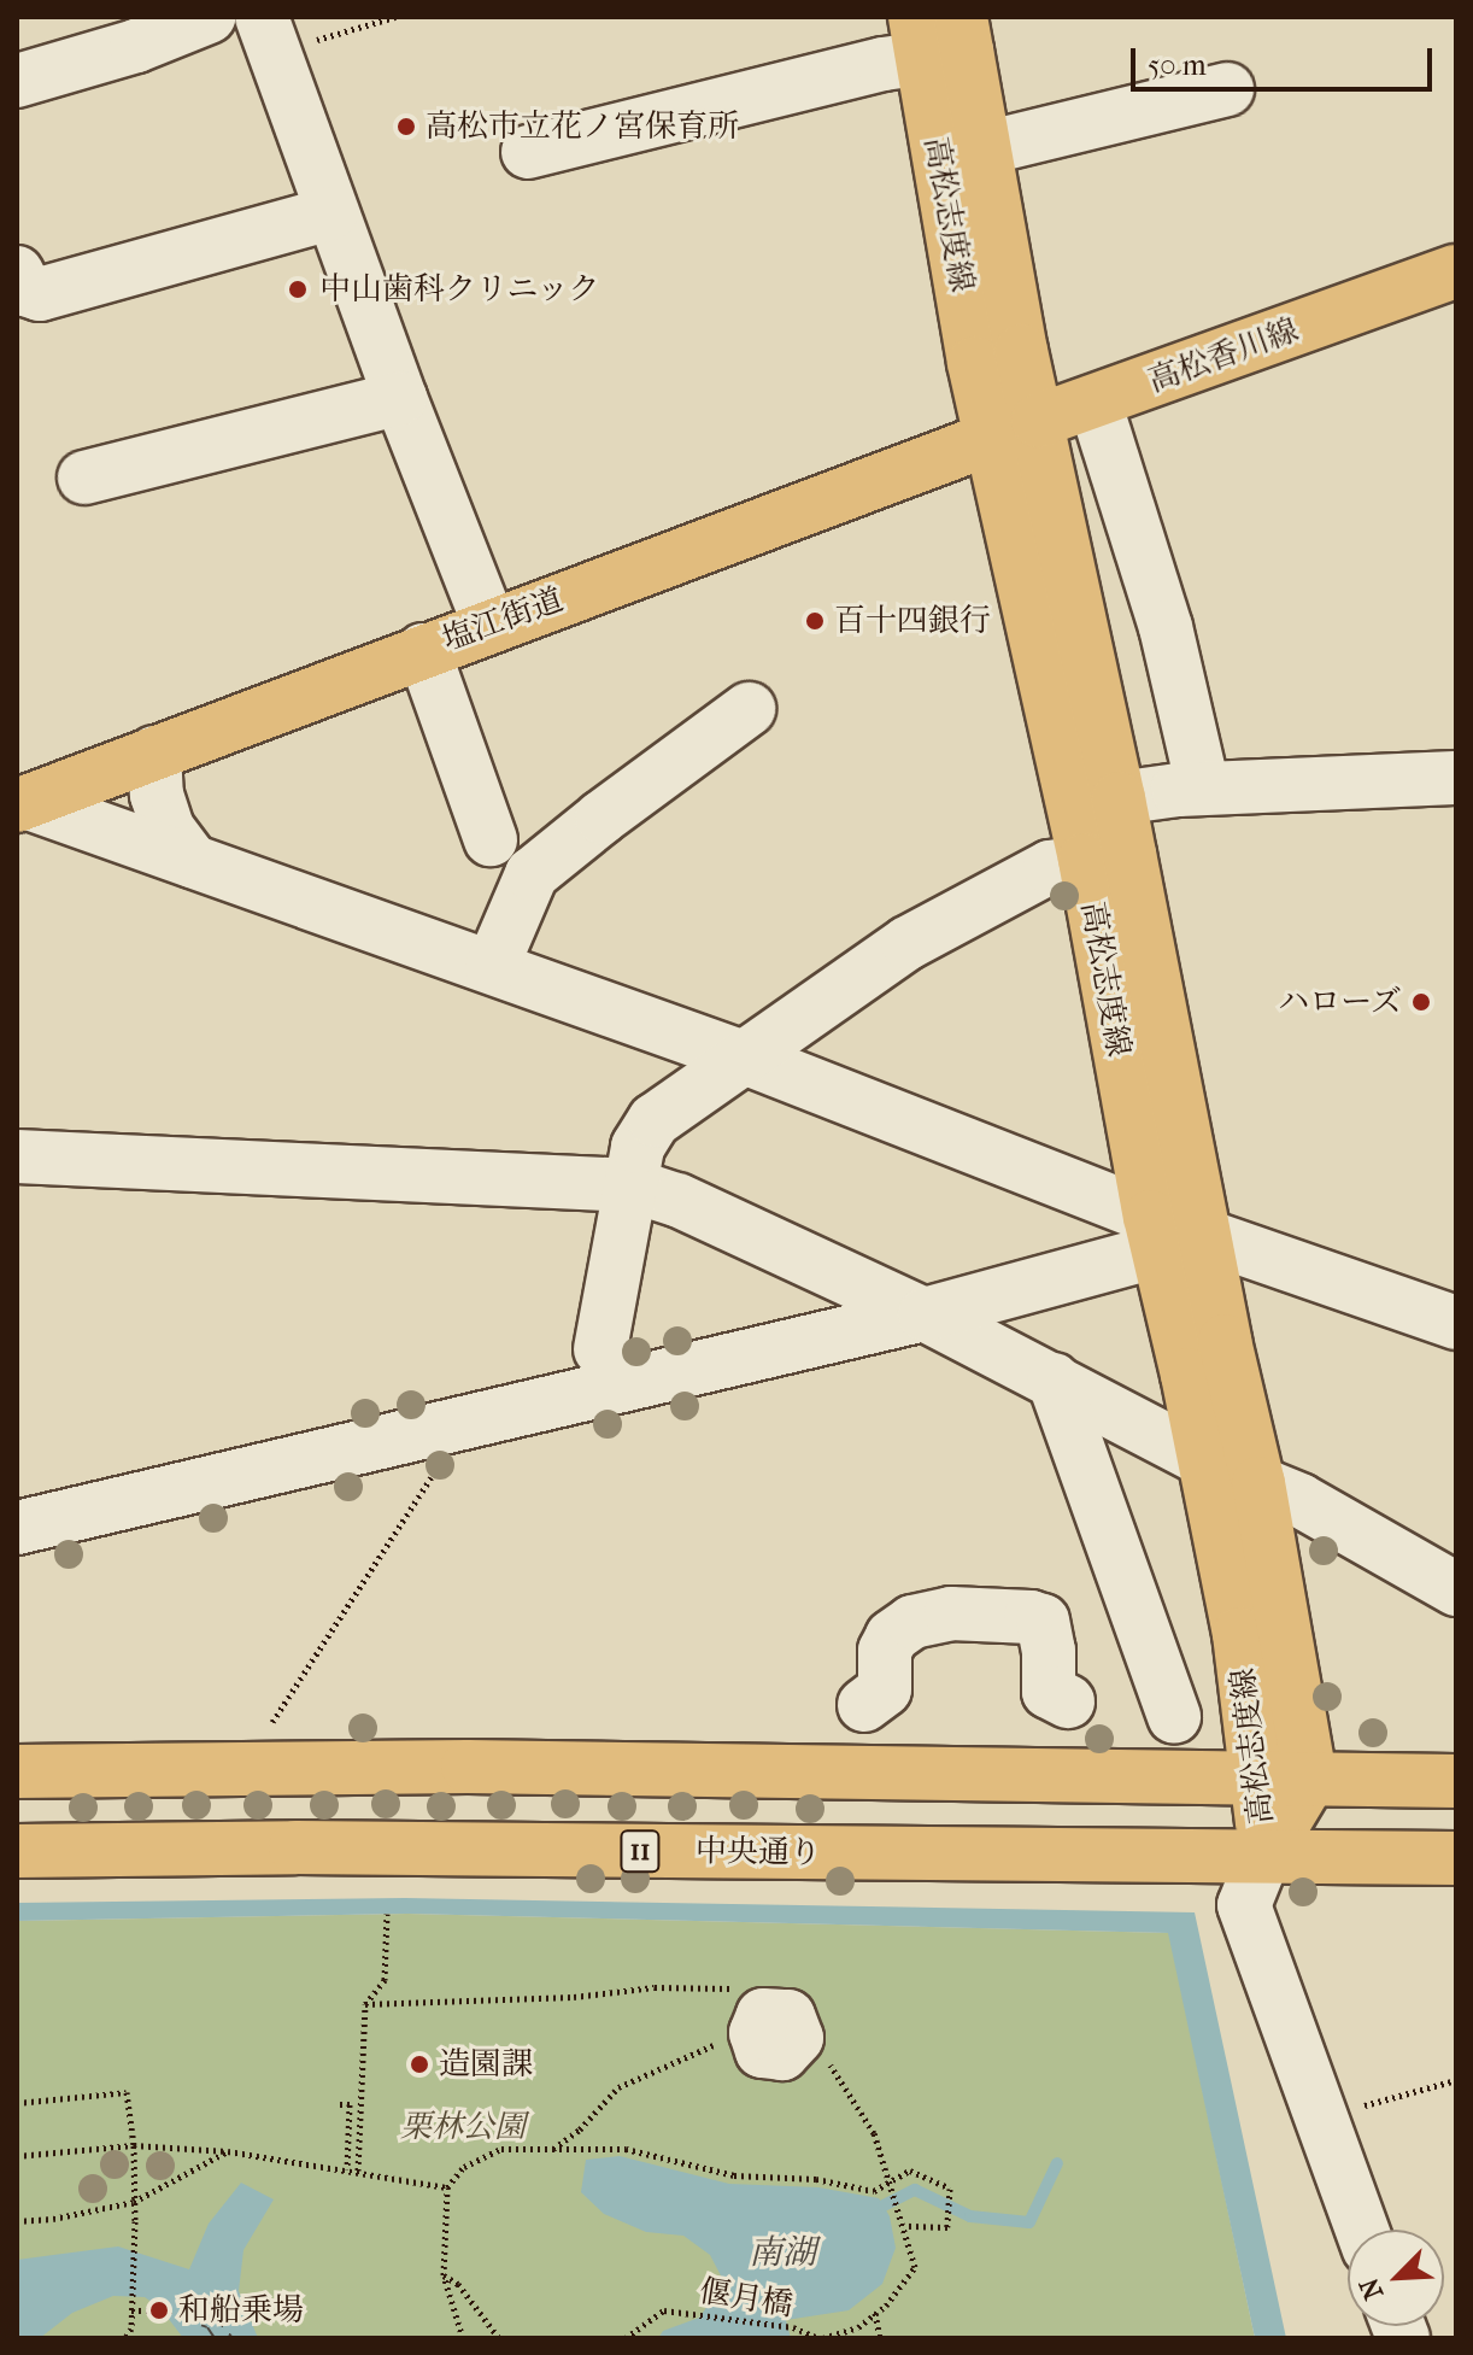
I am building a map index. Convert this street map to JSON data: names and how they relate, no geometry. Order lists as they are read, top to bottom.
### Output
{
  "streets": {
    "main road": [
      "高松志度線",
      "高松香川線",
      "塩江街道",
      "11",
      "中央通り"
    ],
    "path": ["偃月橋"]
  },
  "crossings": [
    ["高松志度線", "高松香川線"],
    ["高松志度線", "塩江街道"],
    ["高松志度線", "中央通り"],
    ["高松香川線", "塩江街道"]
  ],
  "water": ["南湖"],
  "parks": ["栗林公園"],
  "places": [
    "高松市立花ノ宮保育所",
    "中山歯科クリニック",
    "百十四銀行",
    "ハローズ",
    "造園課",
    "和船乗場"
  ],
  "scale_bar": "50 m",
  "north": "bottom left"
}
